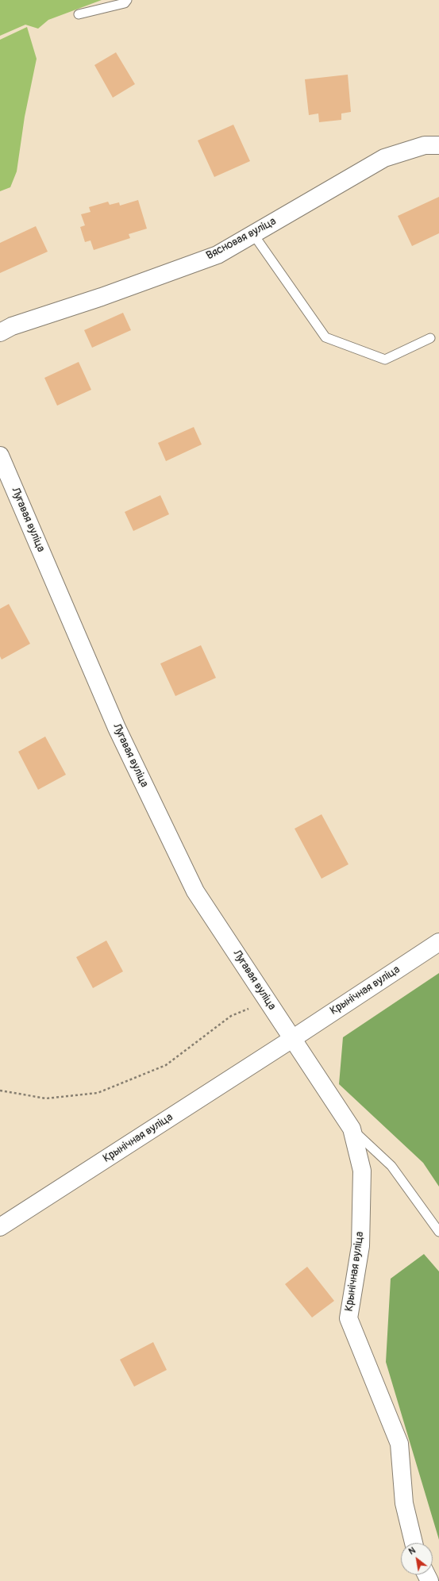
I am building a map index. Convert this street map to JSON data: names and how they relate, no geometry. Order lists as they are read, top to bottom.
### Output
{
  "streets": {
    "street": ["Вясновая вуліца", "Лугавая вуліца", "Крынічная вуліца"]
  },
  "crossings": [
    ["Лугавая вуліца", "Крынічная вуліца"]
  ],
  "north": "top left"
}
